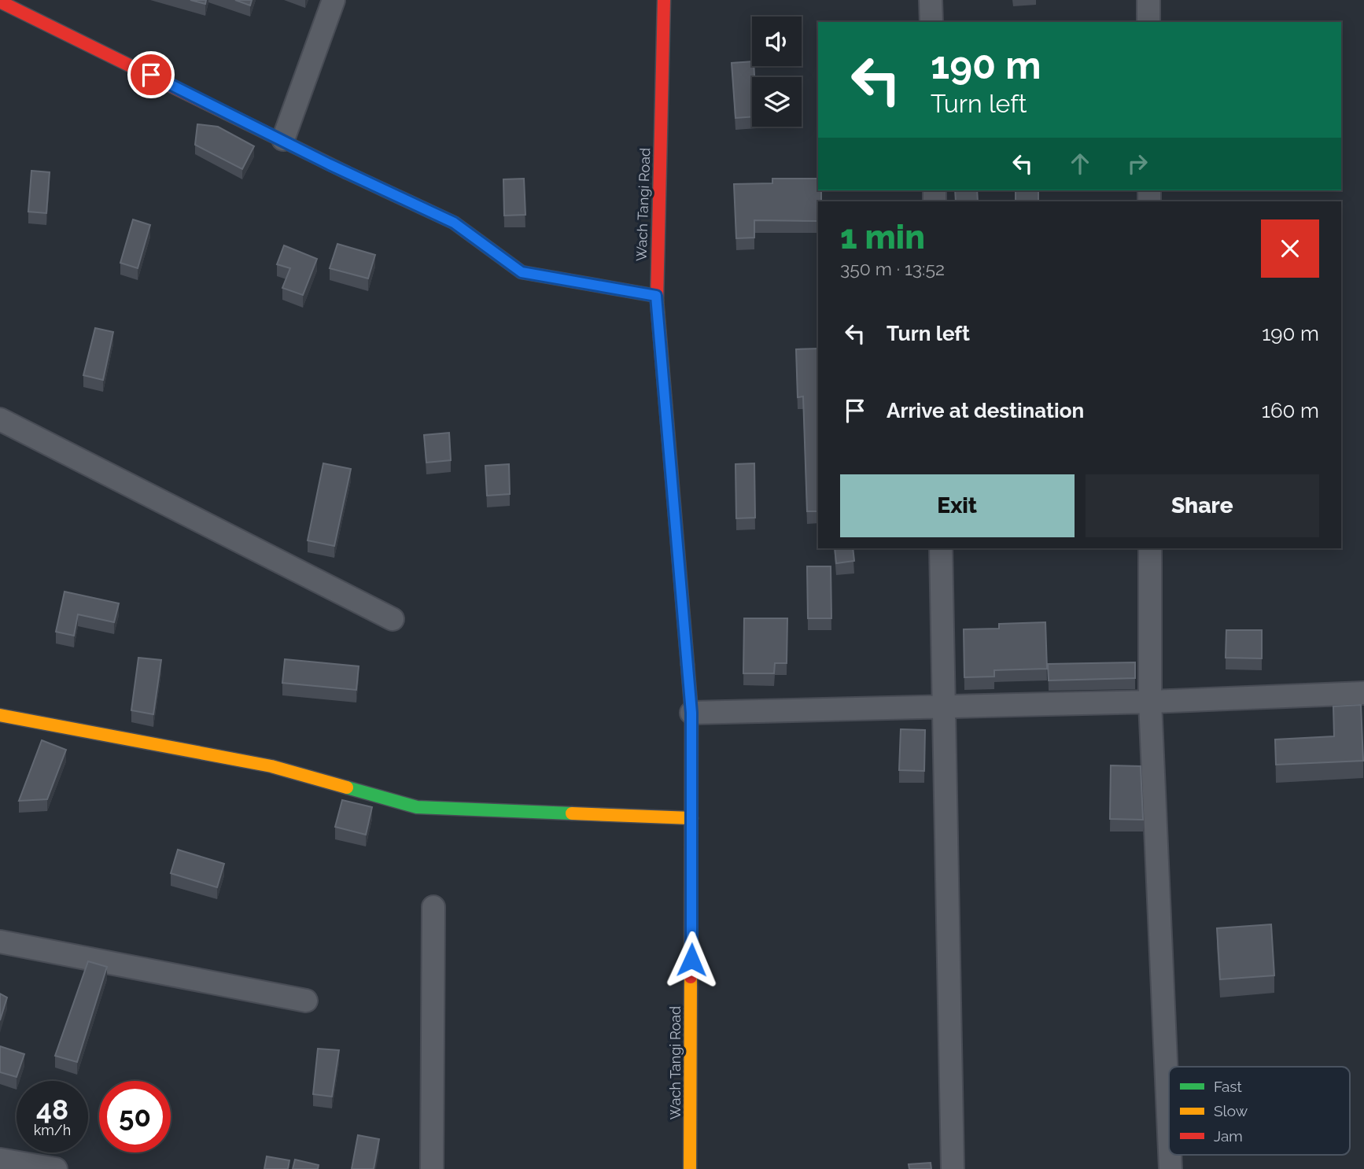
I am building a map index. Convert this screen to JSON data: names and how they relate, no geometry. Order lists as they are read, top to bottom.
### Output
{
  "streets": {
    "street": ["Wach Tangi Road"]
  },
  "legend": ["Fast", "Slow", "Jam"],
  "page": {
    "turn": ["190 m", "Turn left"],
    "heading": ["1 min", "350 m · 13:52"],
    "list": [
      {
        "name": "Turn left",
        "value": "190 m"
      },
      {
        "name": "Arrive at destination",
        "value": "160 m"
      }
    ],
    "buttons": ["Exit", "Share"],
    "speed": "48 km/h",
    "limit": "50"
  }
}
